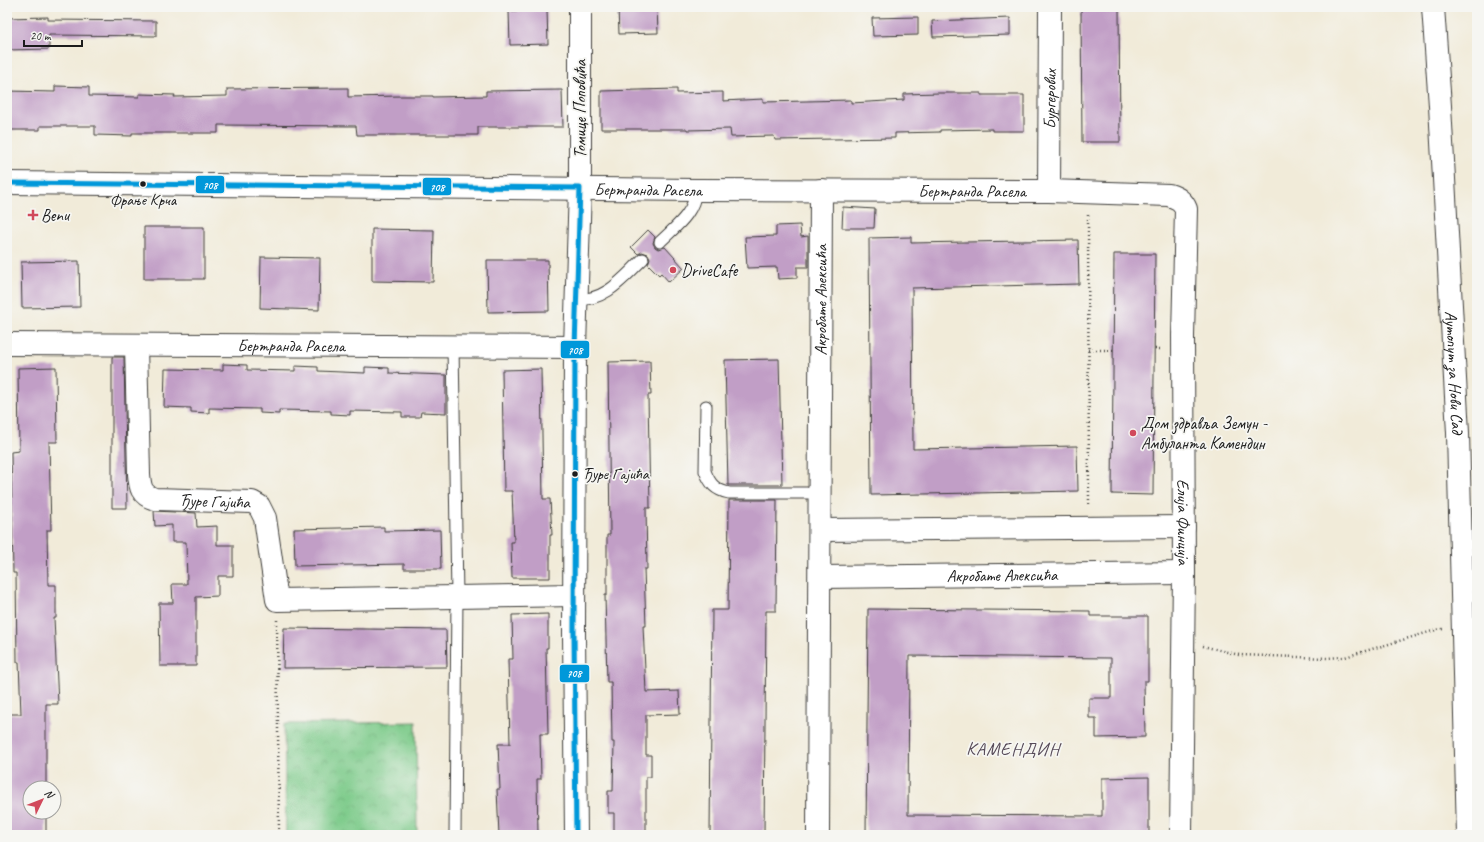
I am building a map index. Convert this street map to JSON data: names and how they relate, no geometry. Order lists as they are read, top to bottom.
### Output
{
  "streets": {
    "street": [
      "Бургерових",
      "Томице Поповића",
      "Бертранда Расела",
      "Акробате Алексића",
      "Аутопут за Нови Сад",
      "Ђуре Гајића",
      "Елија Финција"
    ]
  },
  "crossings": [
    ["Бургерових", "Бертранда Расела"],
    ["Томице Поповића", "Бертранда Расела"],
    ["Бертранда Расела", "Акробате Алексића"],
    ["Бертранда Расела", "Ђуре Гајића"],
    ["Бертранда Расела", "Елија Финција"],
    ["Акробате Алексића", "Елија Финција"]
  ],
  "districts": ["КАМЕНДИН"],
  "places": {
    "other": [
      "Фрање Крча",
      "DriveCafe",
      "Дом здравља Земун - Амбуланта Камендин",
      "Ђуре Гајића"
    ],
    "health": ["Benu"]
  },
  "lines": ["transit line 708"],
  "scale_bar": "20 m",
  "north": "top right"
}
